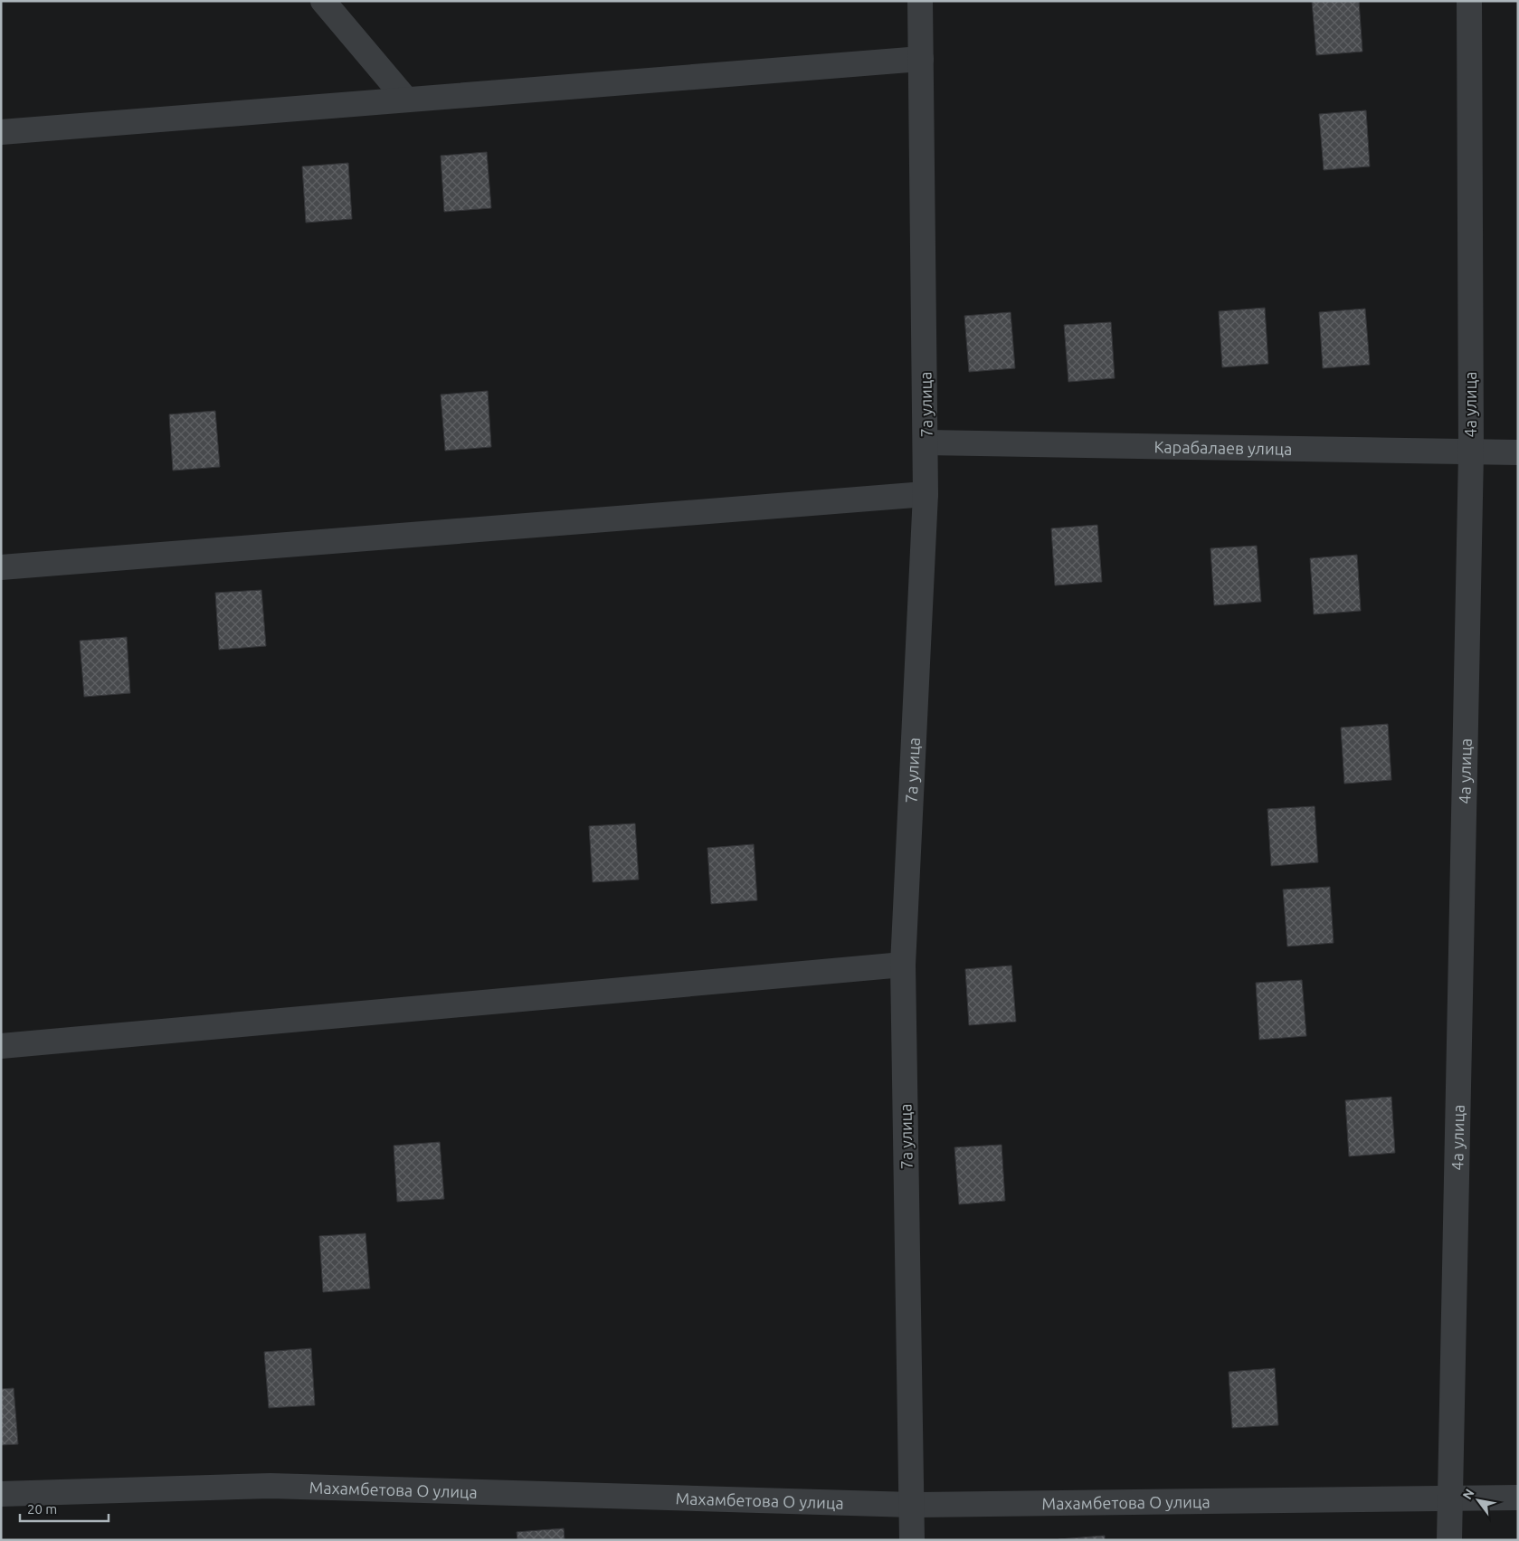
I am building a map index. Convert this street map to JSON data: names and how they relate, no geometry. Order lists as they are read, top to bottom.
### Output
{
  "streets": {
    "street": [
      "7а улица",
      "4а улица",
      "Карабалаев улица",
      "Махамбетова О улица"
    ]
  },
  "crossings": [
    ["7а улица", "Карабалаев улица"],
    ["7а улица", "Махамбетова О улица"],
    ["4а улица", "Карабалаев улица"],
    ["4а улица", "Махамбетова О улица"]
  ],
  "scale_bar": "20 m",
  "north": "top left"
}
